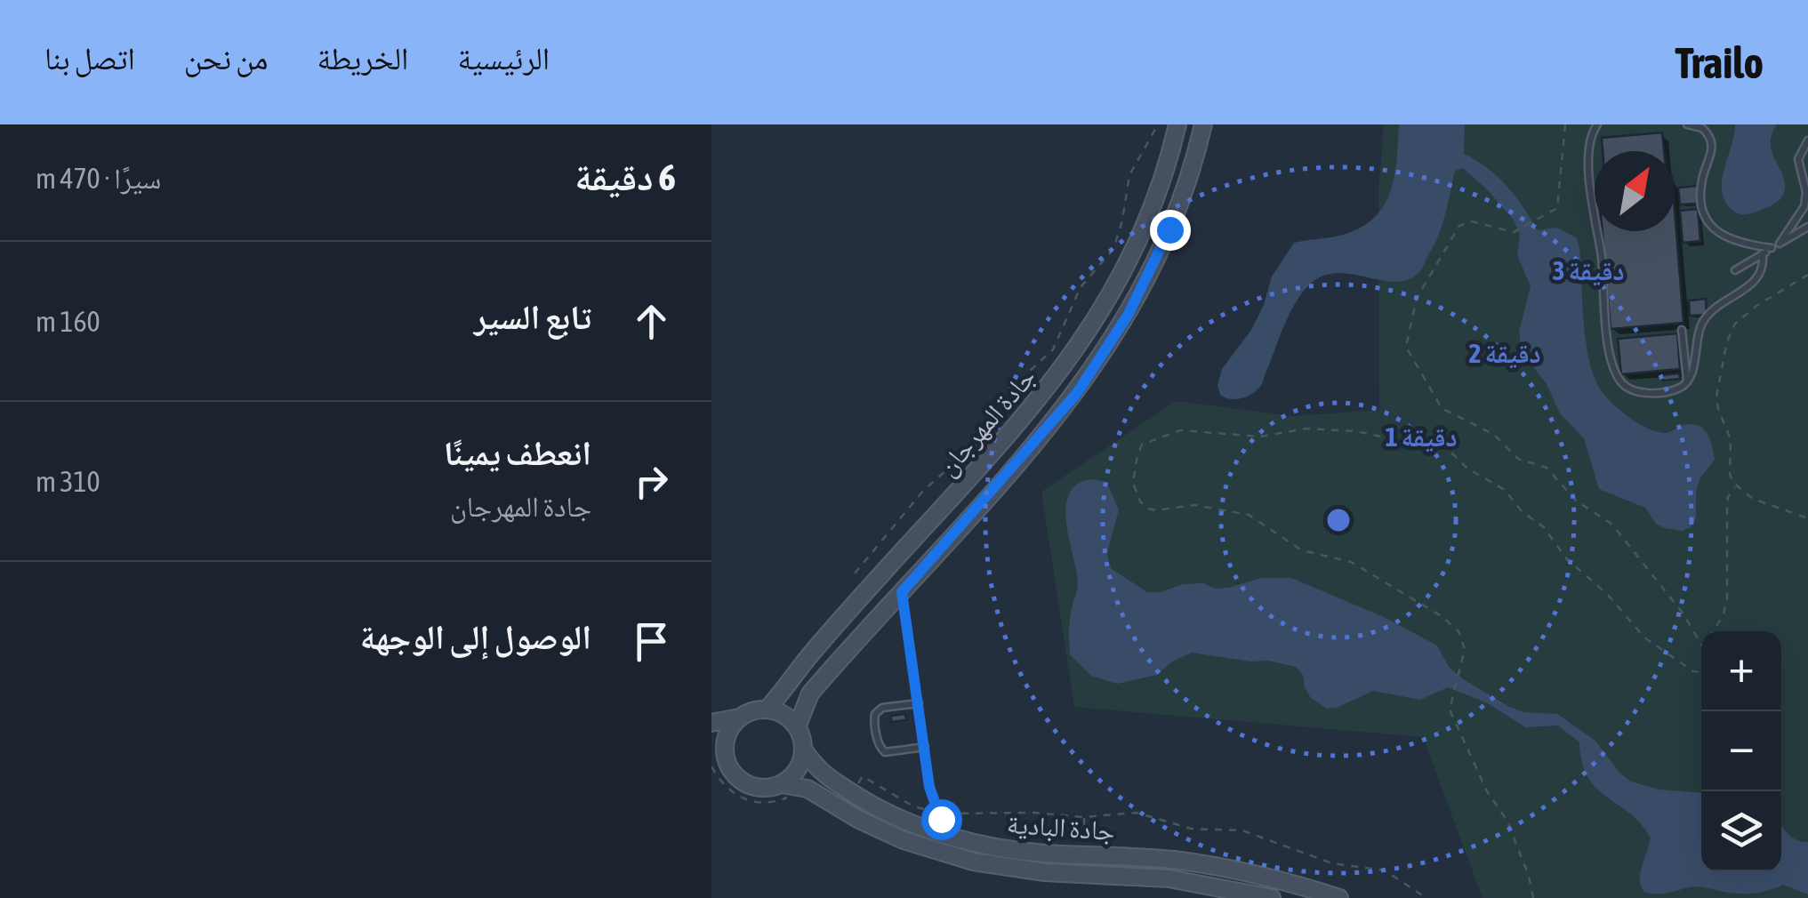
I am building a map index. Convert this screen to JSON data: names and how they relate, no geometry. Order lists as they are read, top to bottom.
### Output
{
  "streets": {
    "main road": ["جادة المهرجان", "جادة البادية"]
  },
  "crossings": [
    ["جادة المهرجان", "جادة البادية"]
  ],
  "north": "top right",
  "page": {
    "header": "Trailo",
    "nav": [
      "الرئيسية",
      "الخريطة",
      "من نحن",
      "اتصل بنا"
    ],
    "heading": ["6 دقيقة", "سيرًا · 470 m"],
    "list": [
      ["تابع السير", "160 m"],
      ["انعطف يمينًا", "جادة المهرجان", "310 m"],
      "الوصول إلى الوجهة"
    ],
    "map_buttons": ["+", "−"]
  },
  "rings": ["3 دقيقة", "2 دقيقة", "1 دقيقة"]
}
